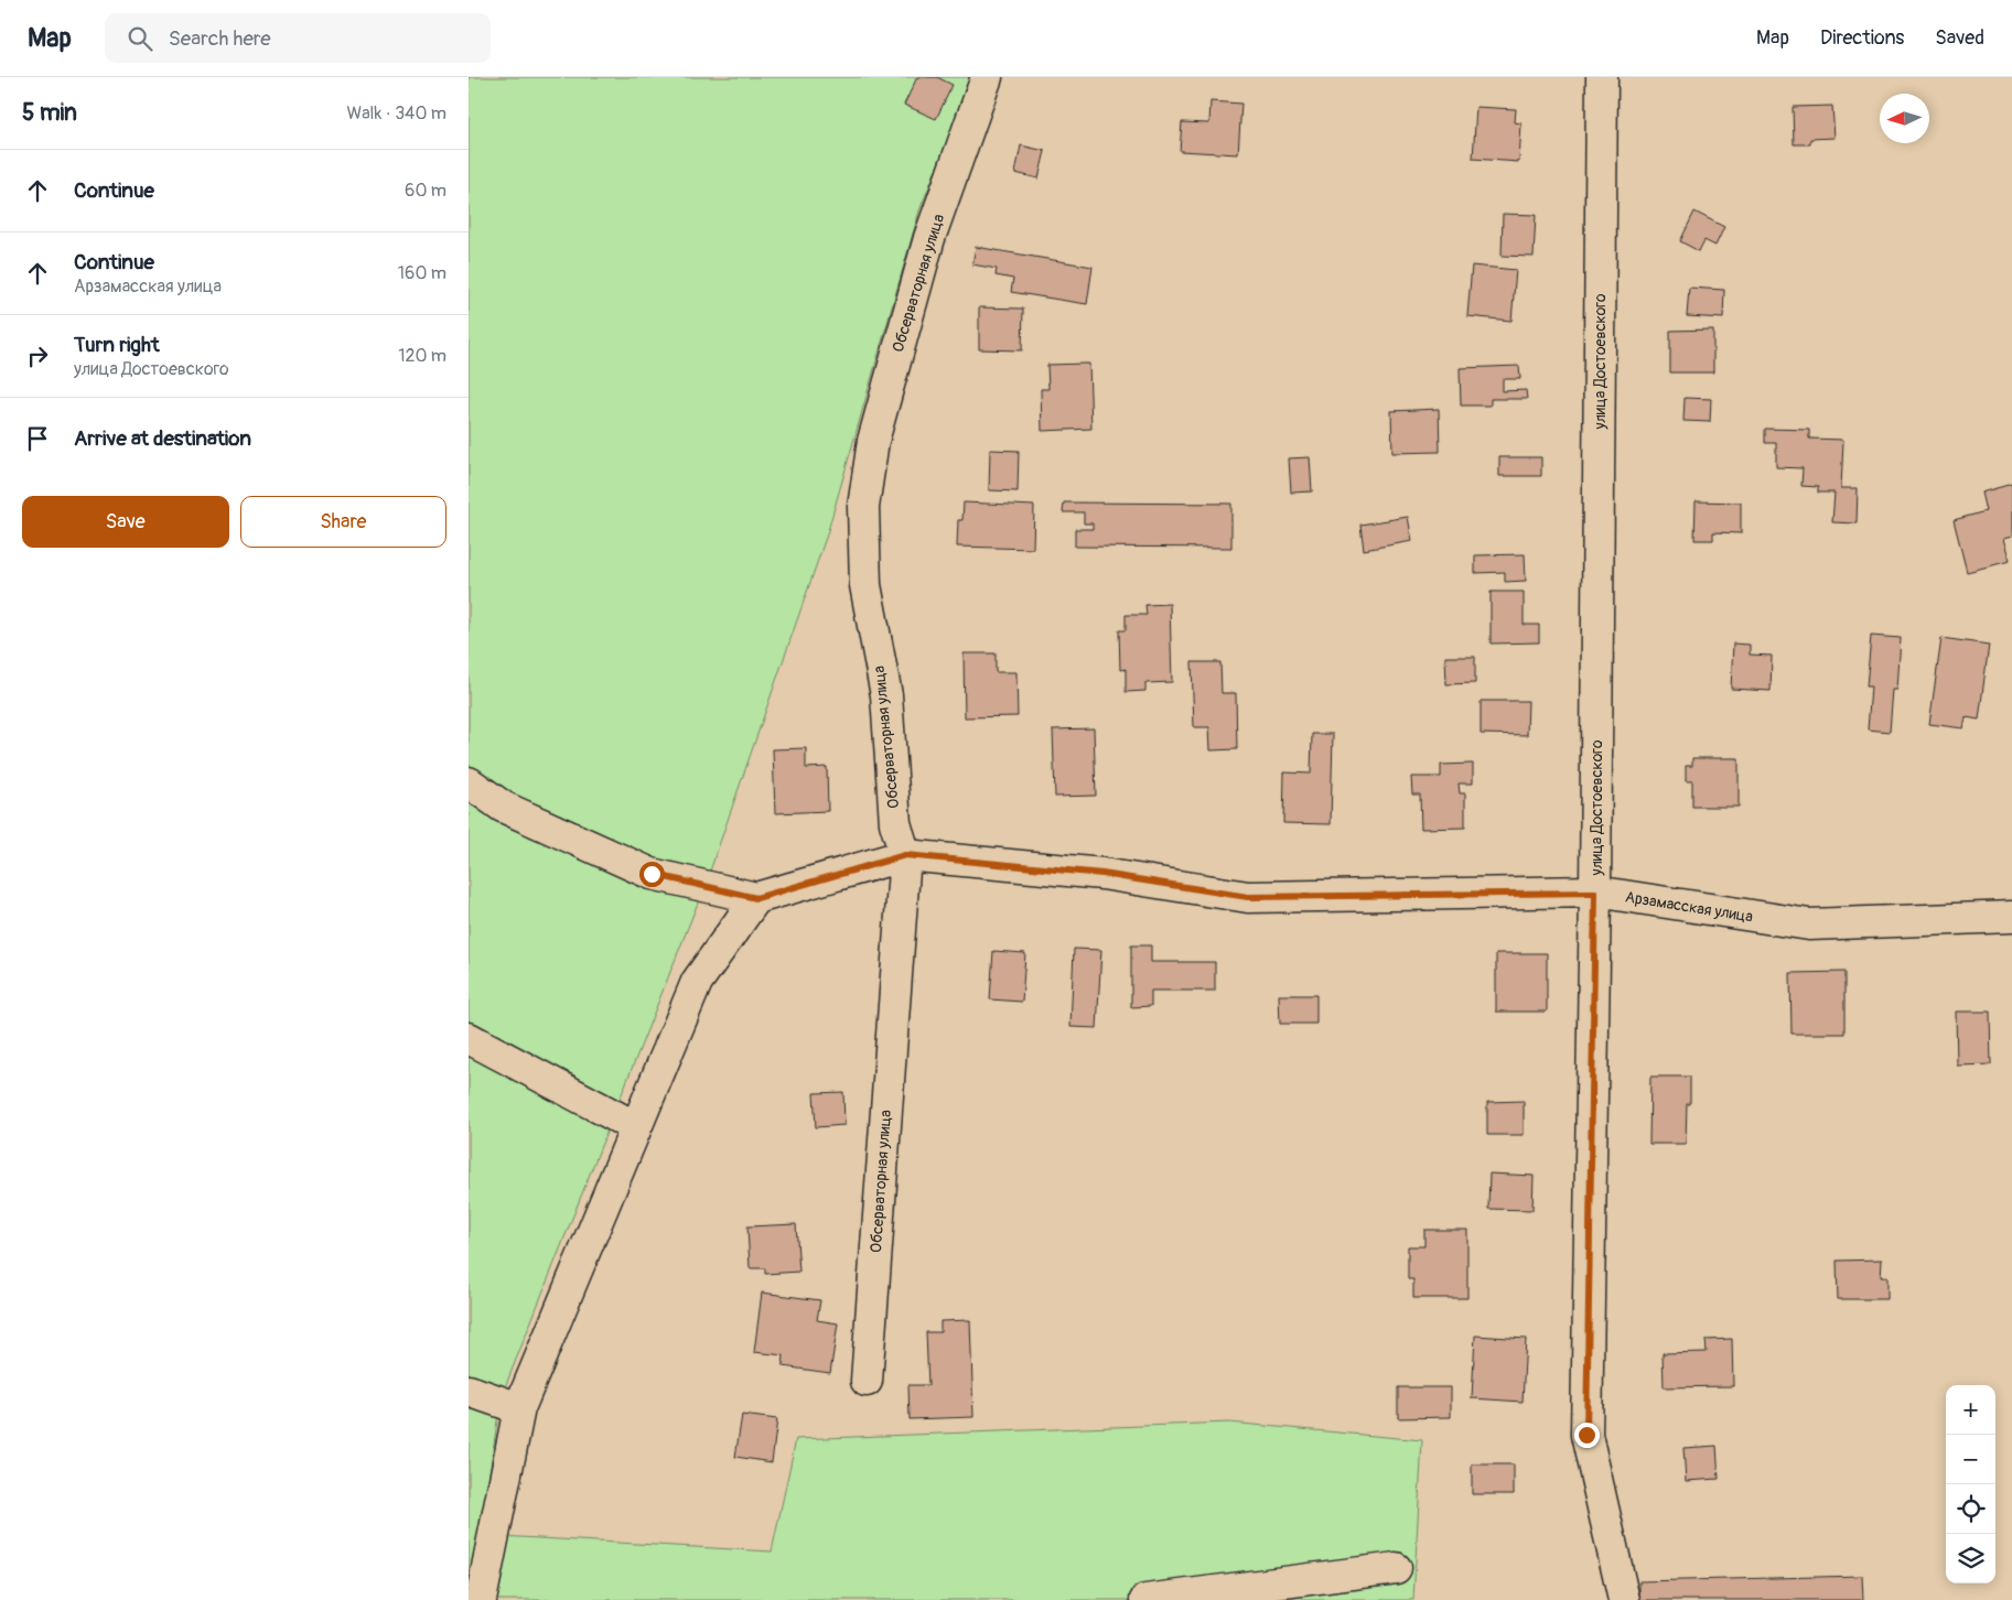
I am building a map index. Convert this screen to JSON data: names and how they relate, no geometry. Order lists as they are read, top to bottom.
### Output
{
  "streets": {
    "street": ["Обсерваторная улица", "улица Достоевского", "Арзамасская улица"]
  },
  "crossings": [
    ["Обсерваторная улица", "Арзамасская улица"],
    ["улица Достоевского", "Арзамасская улица"]
  ],
  "north": "left",
  "page": {
    "header": "Map",
    "search": "Search here",
    "nav": ["Map", "Directions", "Saved"],
    "heading": ["5 min", "Walk · 340 m"],
    "list": [
      ["Continue", "60 m"],
      ["Continue", "Арзамасская улица", "160 m"],
      ["Turn right", "улица Достоевского", "120 m"],
      "Arrive at destination"
    ],
    "buttons": ["Save", "Share"],
    "map_buttons": ["+", "−"]
  }
}
